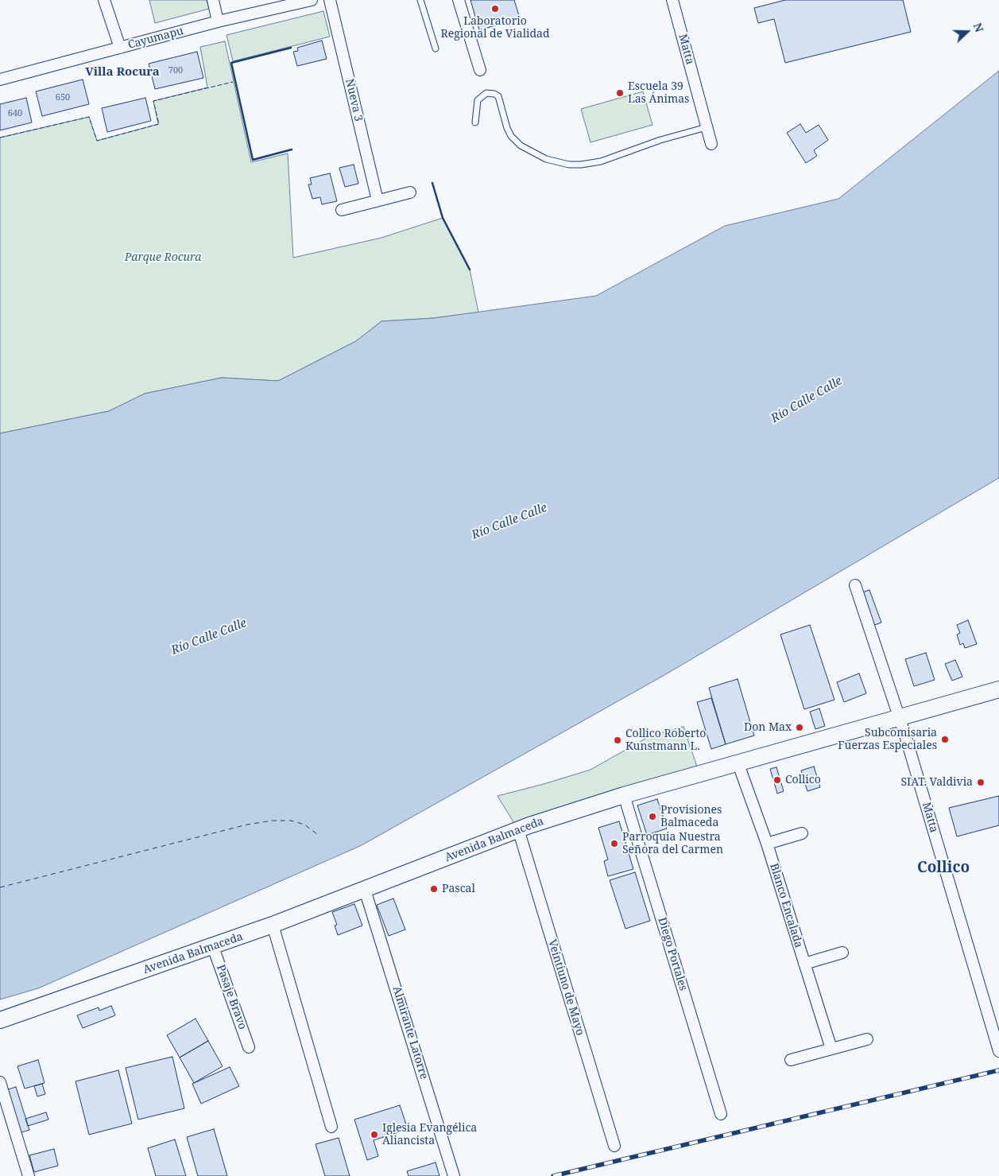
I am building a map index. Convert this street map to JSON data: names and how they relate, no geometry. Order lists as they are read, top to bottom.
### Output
{
  "streets": {
    "main road": ["Avenida Balmaceda"],
    "street": [
      "Cayumapu",
      "Matta",
      "Nueva 3",
      "Blanco Encalada",
      "Diego Portales",
      "Veintiuno de Mayo",
      "Pasaje Bravo",
      "Almirante Latorre"
    ]
  },
  "crossings": [
    ["Matta", "Avenida Balmaceda"],
    ["Avenida Balmaceda", "Blanco Encalada"],
    ["Avenida Balmaceda", "Diego Portales"],
    ["Avenida Balmaceda", "Veintiuno de Mayo"],
    ["Avenida Balmaceda", "Pasaje Bravo"],
    ["Avenida Balmaceda", "Almirante Latorre"]
  ],
  "districts": ["Villa Rocura", "Collico"],
  "water": ["Río Calle Calle"],
  "parks": ["Parque Rocura"],
  "places": [
    "Laboratorio Regional de Vialidad",
    "Escuela 39 Las Ánimas",
    "Don Max",
    "Subcomisaria Fuerzas Especiales",
    "Collico Roberto Kunstmann L.",
    "Collico",
    "SIAT. Valdivia",
    "Provisiones Balmaceda",
    "Parroquia Nuestra Señora del Carmen",
    "Pascal",
    "Iglesia Evangélica Aliancista"
  ],
  "house_numbers": ["700", "650", "640"],
  "north": "right"
}
